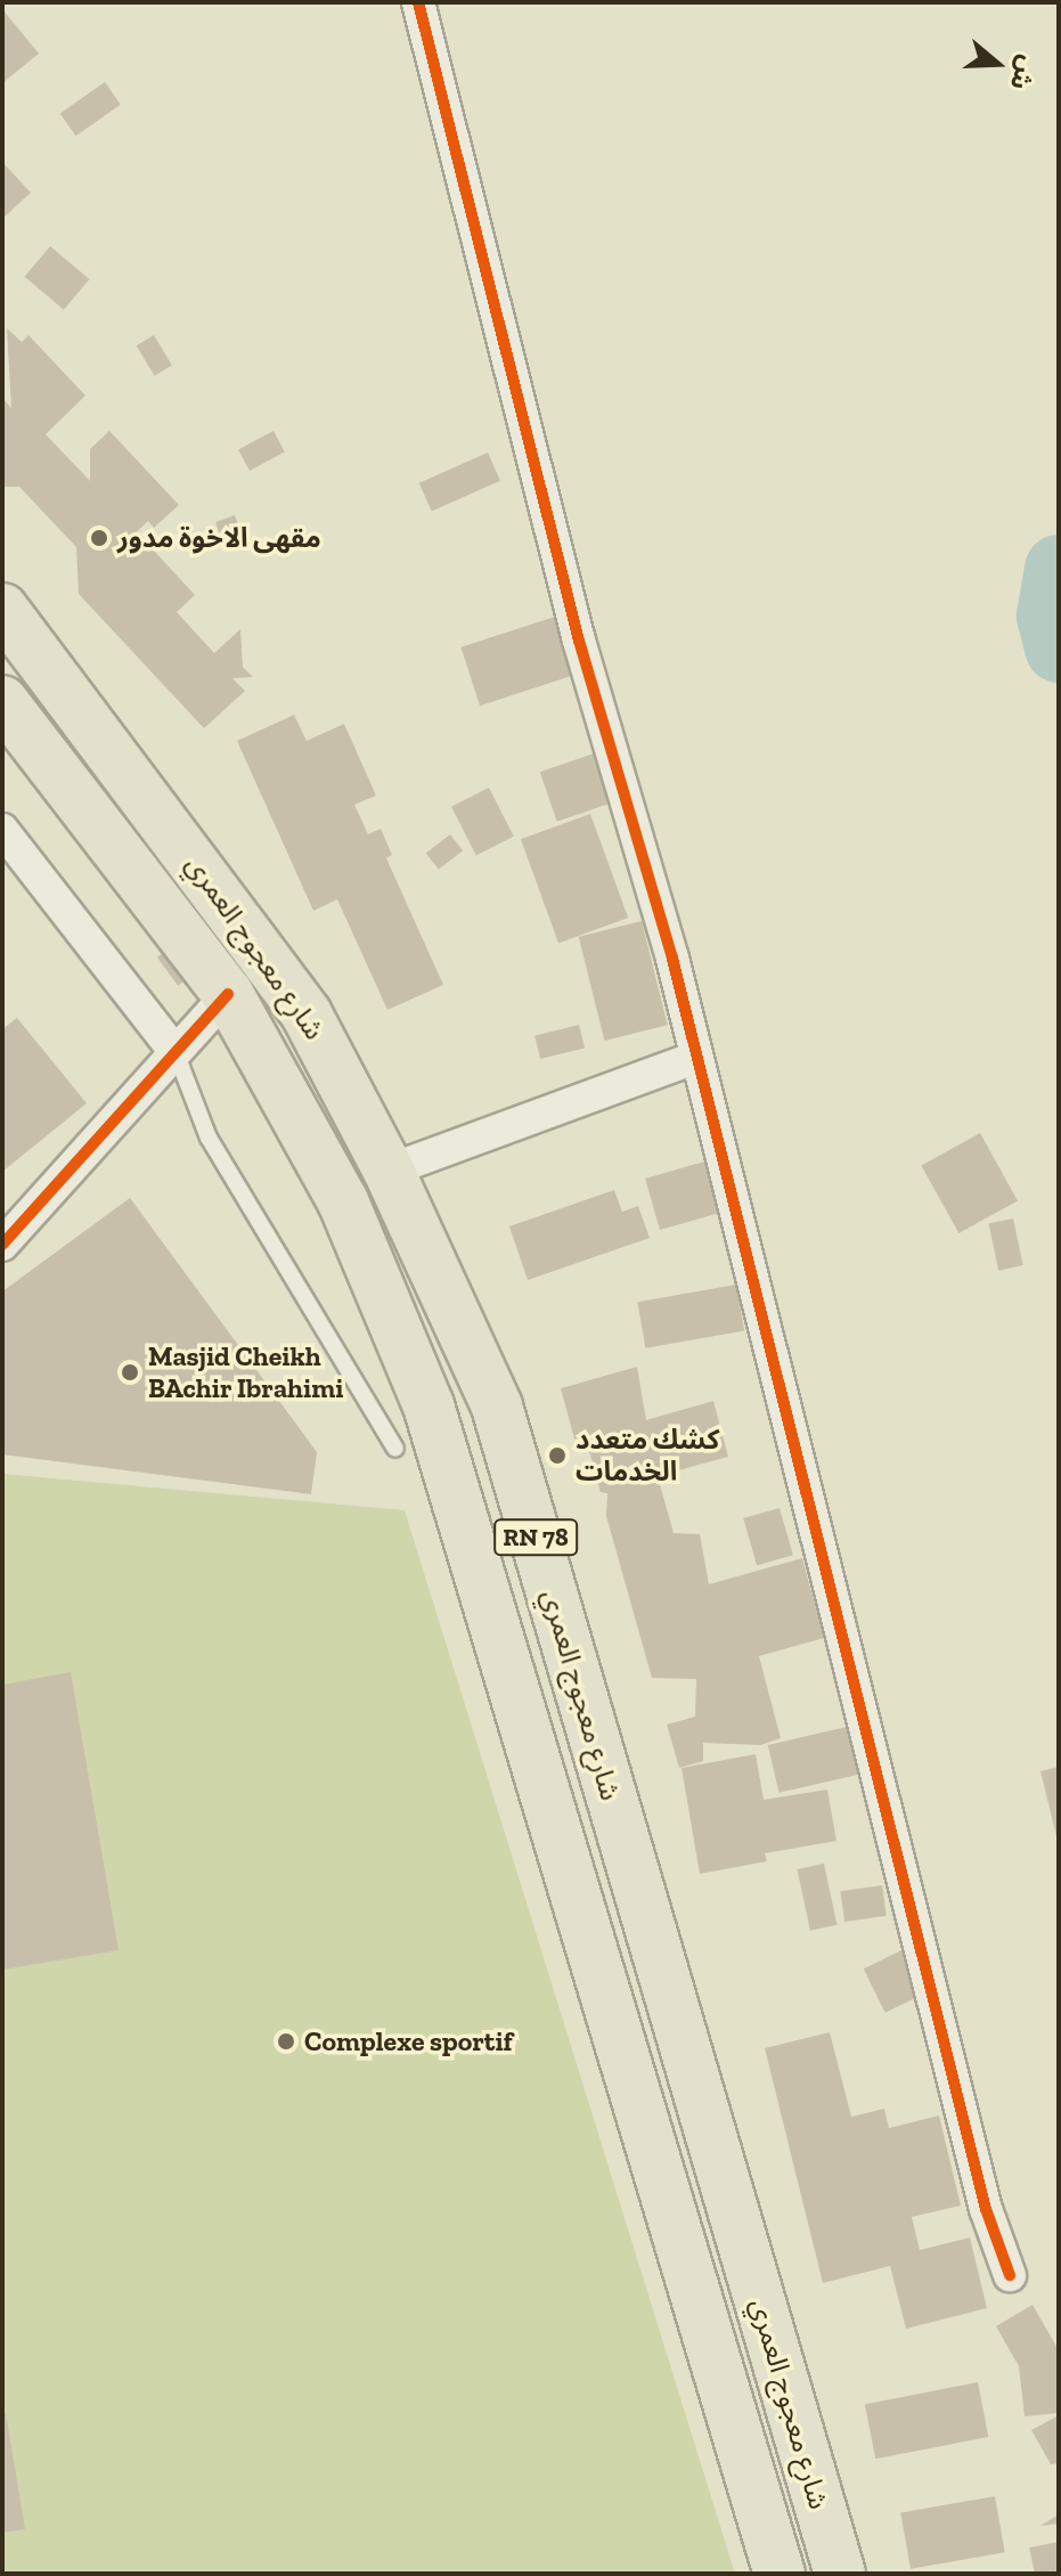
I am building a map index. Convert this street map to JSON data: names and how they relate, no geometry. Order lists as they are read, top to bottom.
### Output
{
  "streets": {
    "main road": ["شارع معجوج العمري", "RN 78"]
  },
  "places": [
    "مقهى الاخوة مدور",
    "Masjid Cheikh BAchir Ibrahimi",
    "كشك متعدد الخدمات",
    "Complexe sportif"
  ],
  "north": "right"
}
